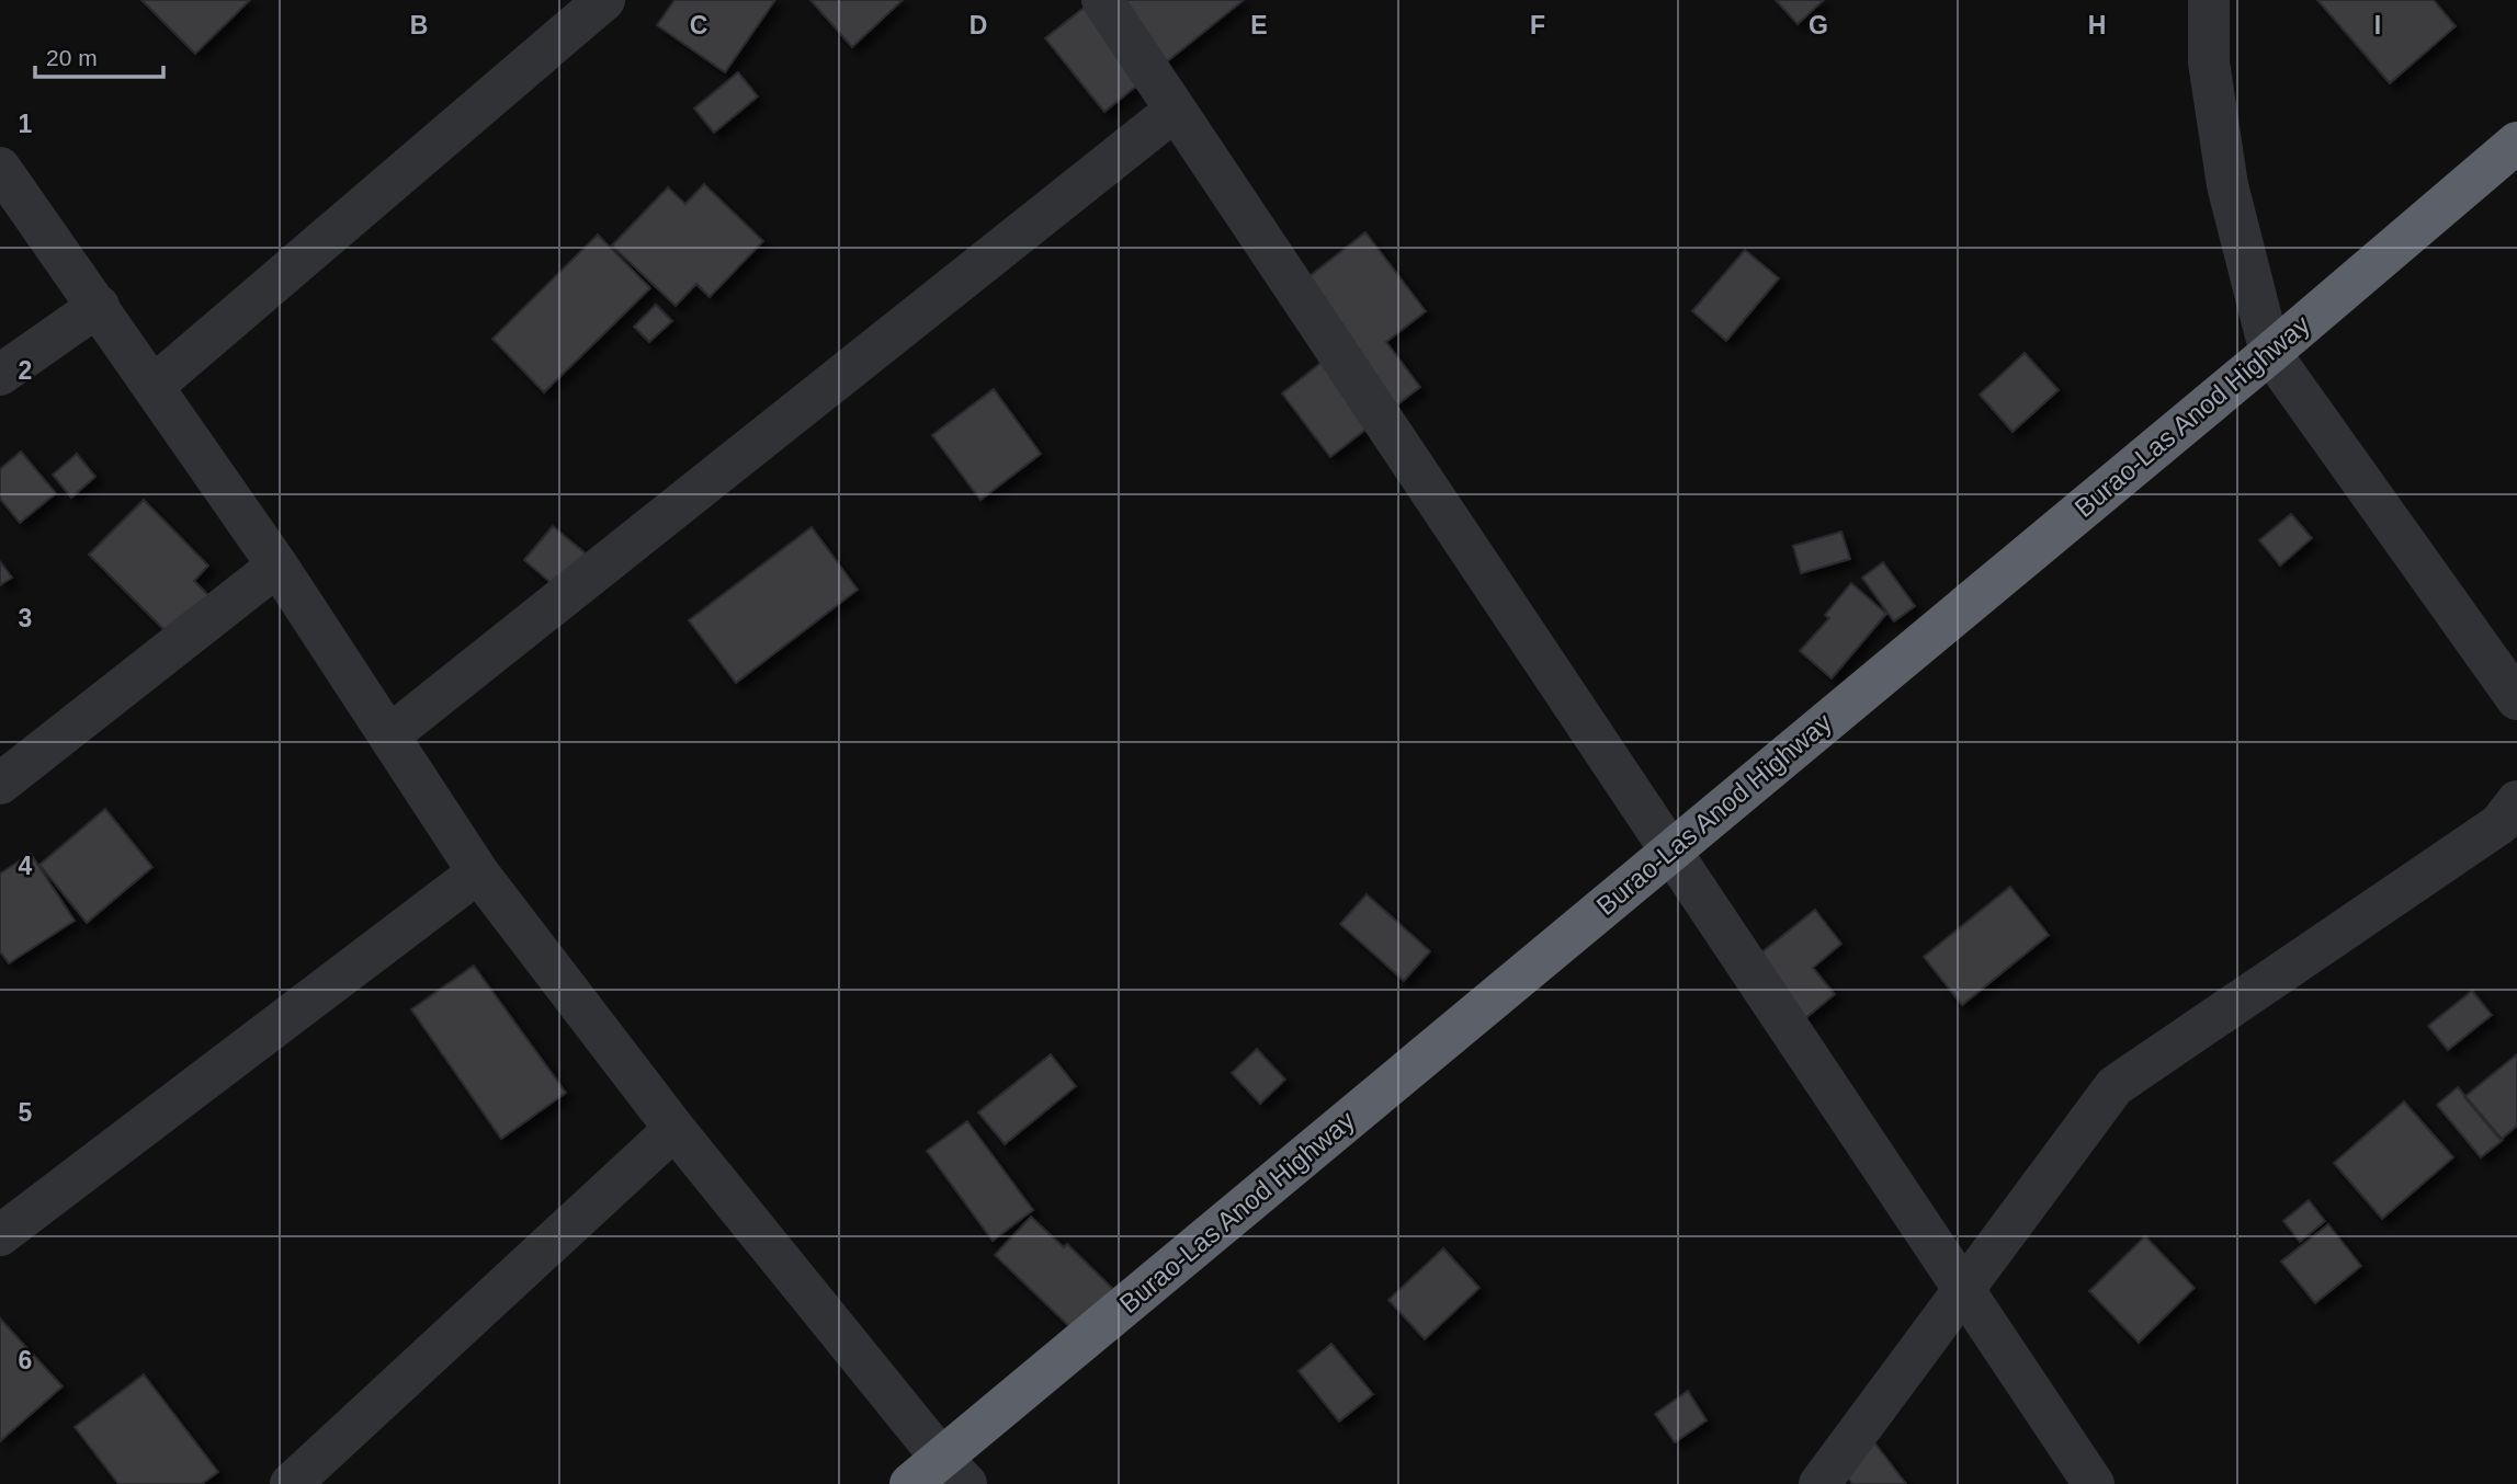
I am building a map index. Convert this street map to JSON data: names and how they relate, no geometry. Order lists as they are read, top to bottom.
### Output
{
  "streets": {
    "highway": ["Burao-Las Anod Highway"]
  },
  "scale_bar": "20 m",
  "grid": {
    "columns": [
      "B",
      "C",
      "D",
      "E",
      "F",
      "G",
      "H",
      "I"
    ],
    "rows": [
      "1",
      "2",
      "3",
      "4",
      "5",
      "6"
    ]
  }
}
